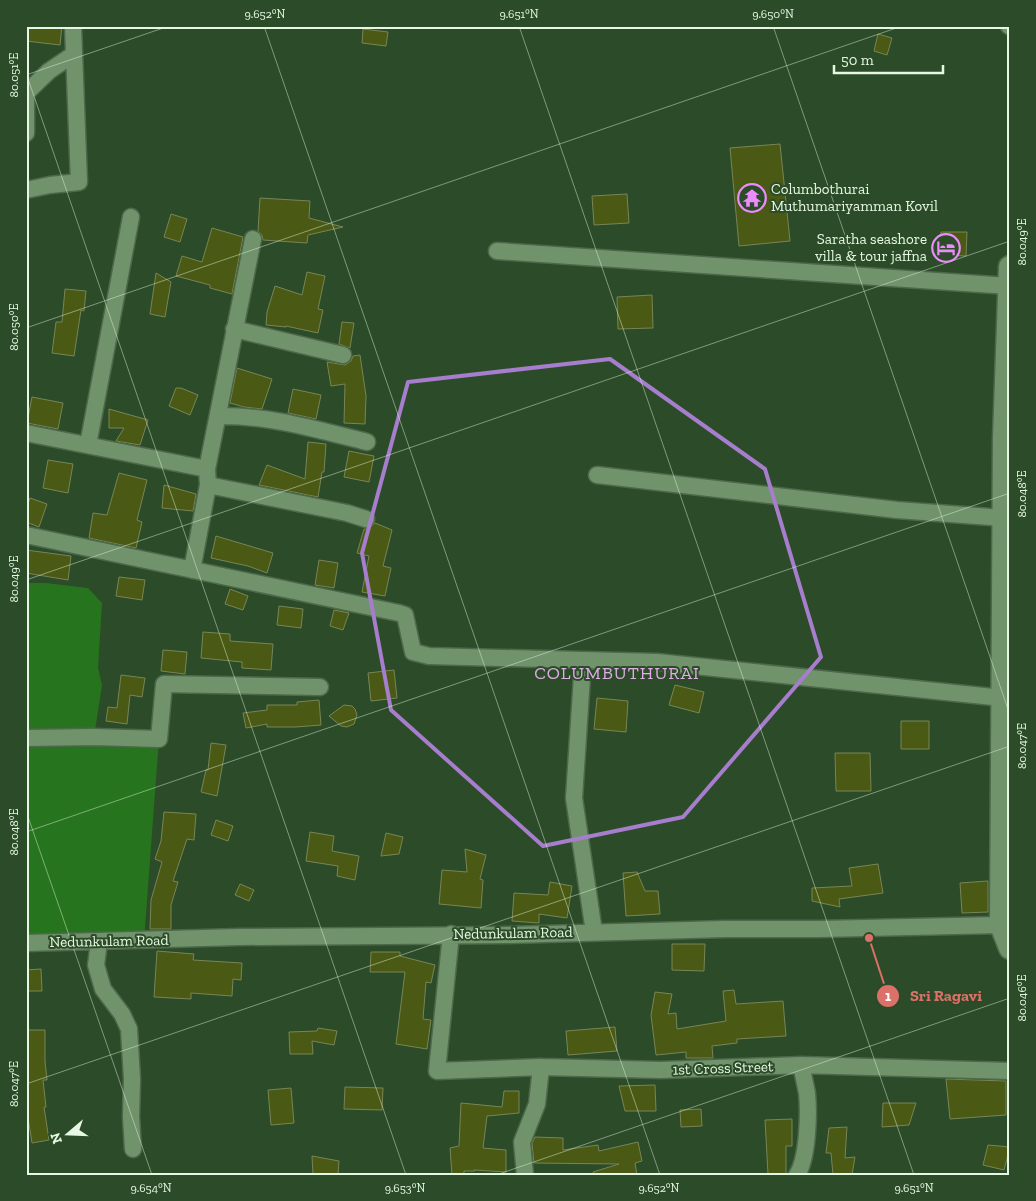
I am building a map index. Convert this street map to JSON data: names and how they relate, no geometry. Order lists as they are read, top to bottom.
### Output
{
  "streets": {
    "street": ["Nedunkulam Road", "1st Cross Street"]
  },
  "crossings": [
    ["Nedunkulam Road", "1st Cross Street"]
  ],
  "districts": ["COLUMBUTHURAI"],
  "places": {
    "temple": ["Columbothurai Muthumariyamman Kovil"],
    "hotel": ["Saratha seashore villa & tour jaffna"],
    "other": ["Sri Ragavi"]
  },
  "scale_bar": "50 m",
  "north": "left",
  "coordinates": [
    "9.652°N",
    "9.651°N",
    "9.650°N",
    "80.051°E",
    "80.049°E",
    "80.050°E",
    "80.048°E",
    "80.047°E",
    "80.046°E",
    "9.654°N",
    "9.653°N"
  ]
}
